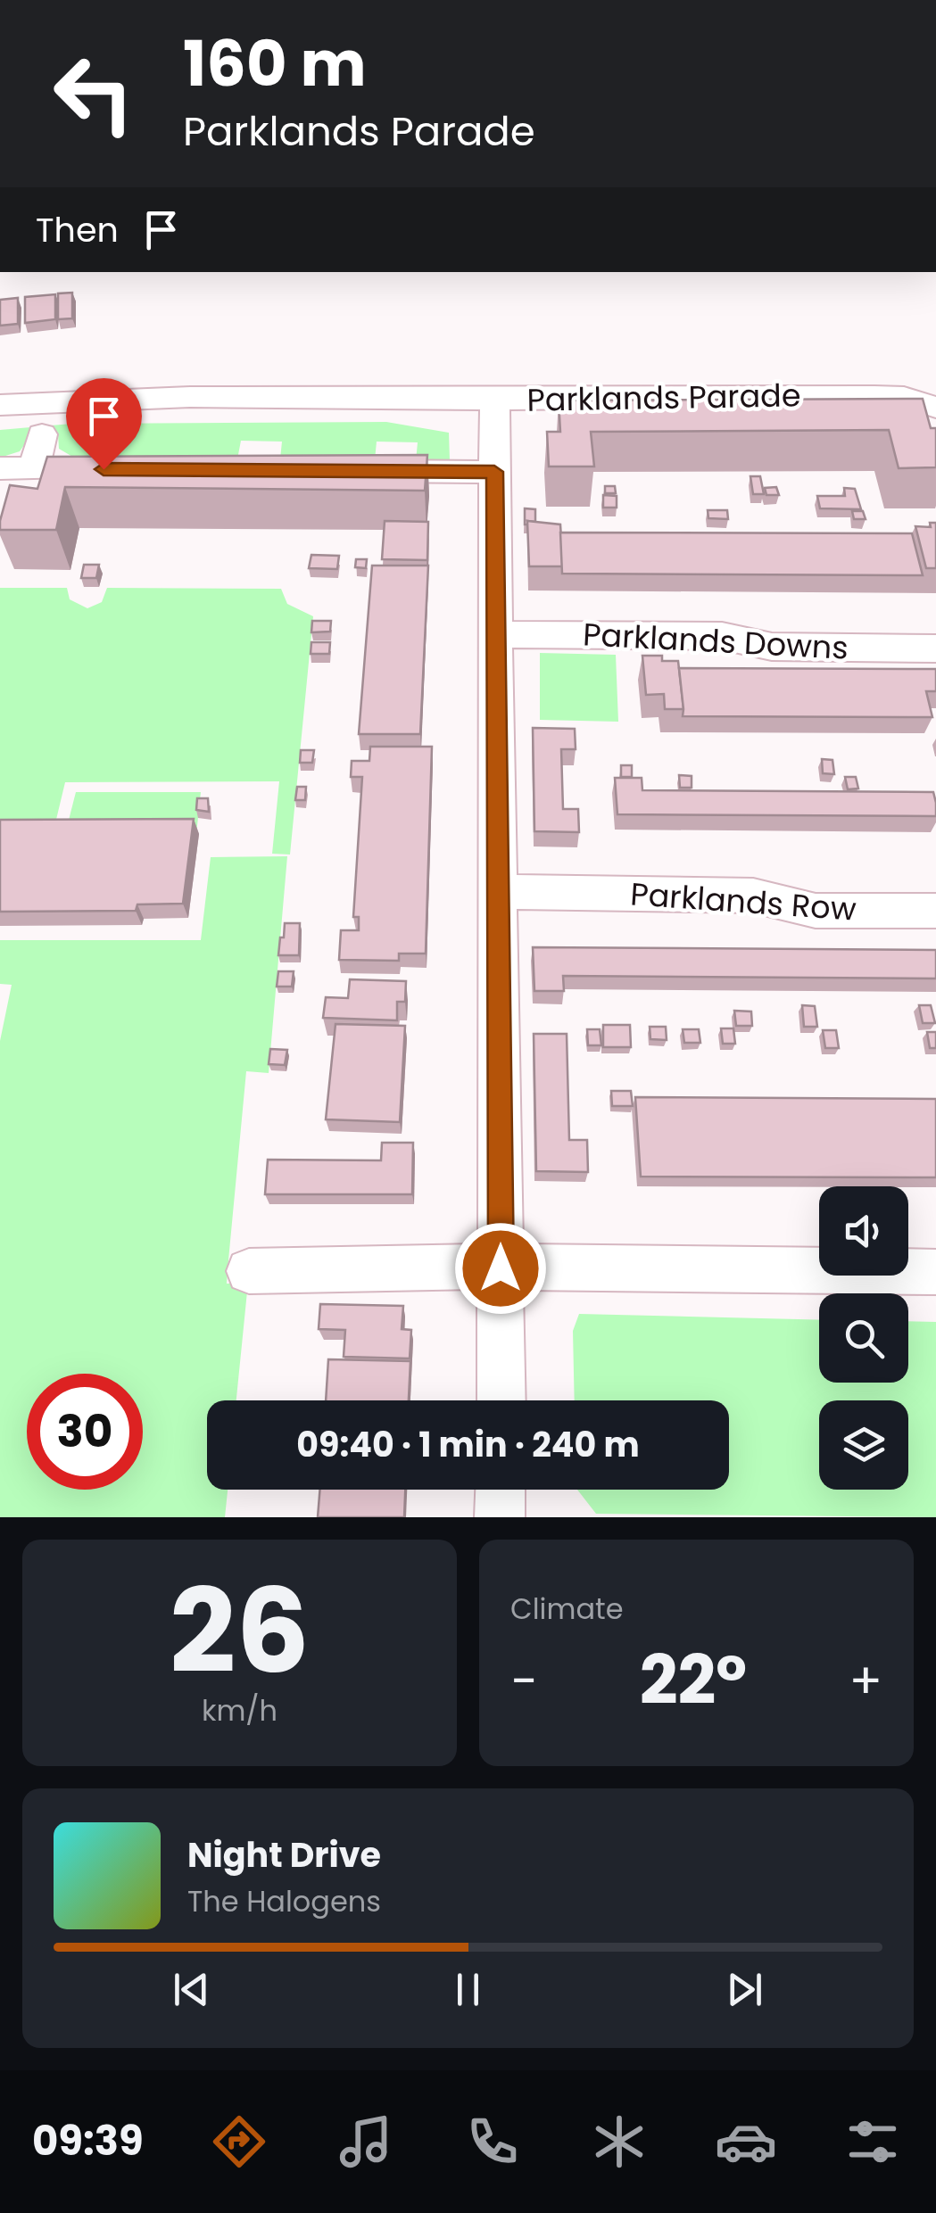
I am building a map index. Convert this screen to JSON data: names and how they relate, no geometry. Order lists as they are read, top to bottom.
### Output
{
  "streets": {
    "street": ["Parklands Parade", "Parklands Downs", "Parklands Row"]
  },
  "crossings": [
    ["Parklands Parade", "Parklands Downs"],
    ["Parklands Parade", "Parklands Row"]
  ],
  "page": {
    "turn": ["160 m", "Parklands Parade"],
    "then": "Then",
    "limit": "30",
    "trip": "09:40 · 1 min · 240 m",
    "tile": [
      ["26", "km/h"],
      "Climate"
    ],
    "heat": ["−", "22°", "+"],
    "song": ["Night Drive", "The Halogens"],
    "tabs": "09:39"
  }
}
